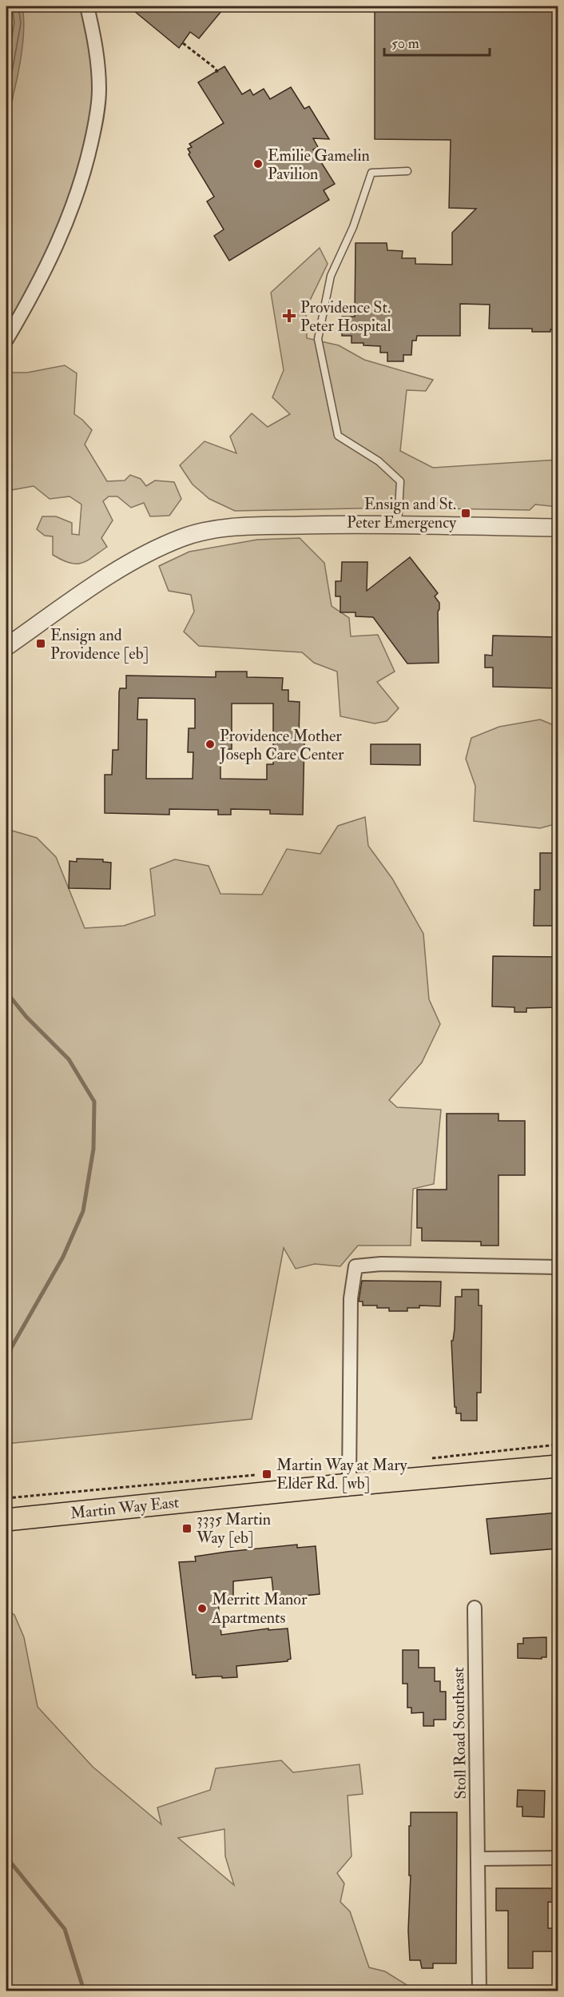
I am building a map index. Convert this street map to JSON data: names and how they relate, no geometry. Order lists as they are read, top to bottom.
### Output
{
  "streets": {
    "main road": ["Martin Way East"],
    "street": ["Stoll Road Southeast"]
  },
  "places": {
    "other": ["Emilie Gamelin Pavilion", "Providence Mother Joseph Care Center", "Merritt Manor Apartments"],
    "health": ["Providence St. Peter Hospital"],
    "transit": [
      "Ensign and St. Peter Emergency",
      "Ensign and Providence [eb]",
      "Martin Way at Mary Elder Rd. [wb]",
      "3335 Martin Way [eb]"
    ]
  },
  "scale_bar": "50 m"
}
